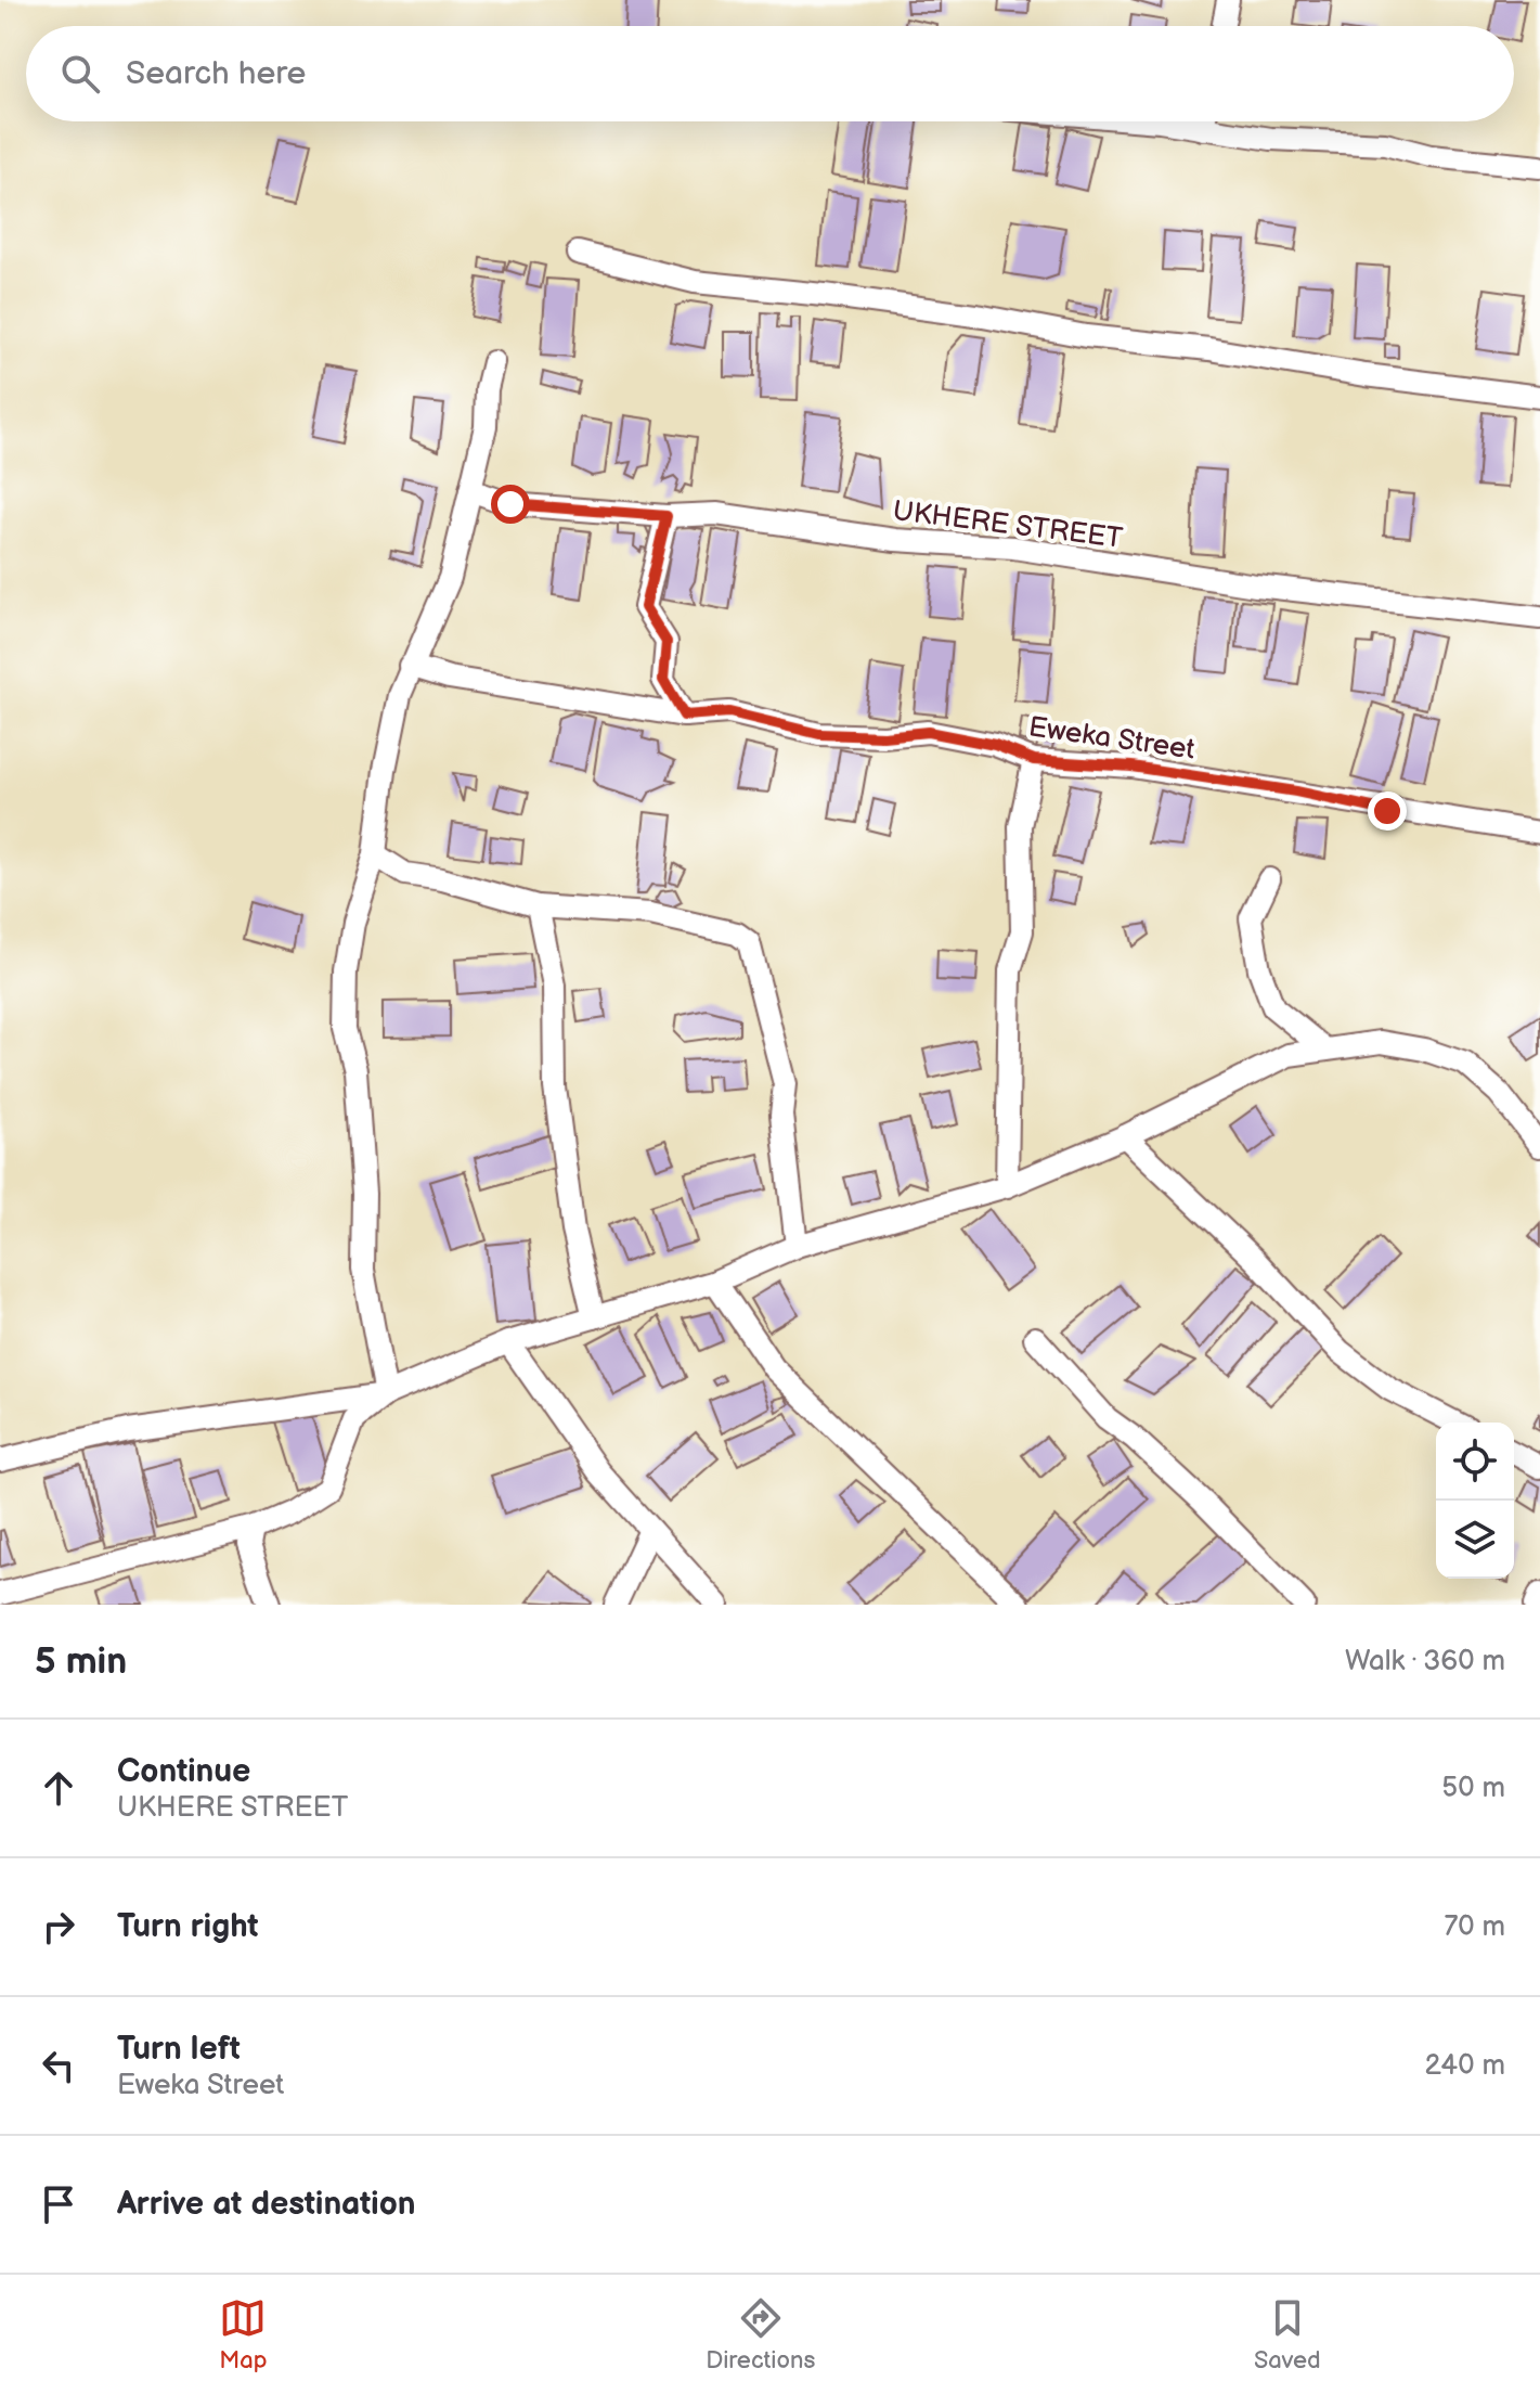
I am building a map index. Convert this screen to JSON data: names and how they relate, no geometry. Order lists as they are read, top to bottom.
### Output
{
  "streets": {
    "street": ["UKHERE STREET", "Eweka Street"]
  },
  "page": {
    "search": "Search here",
    "heading": ["5 min", "Walk · 360 m"],
    "list": [
      ["Continue", "UKHERE STREET", "50 m"],
      ["Turn right", "70 m"],
      ["Turn left", "Eweka Street", "240 m"],
      "Arrive at destination"
    ],
    "nav": ["Map", "Directions", "Saved"]
  }
}
